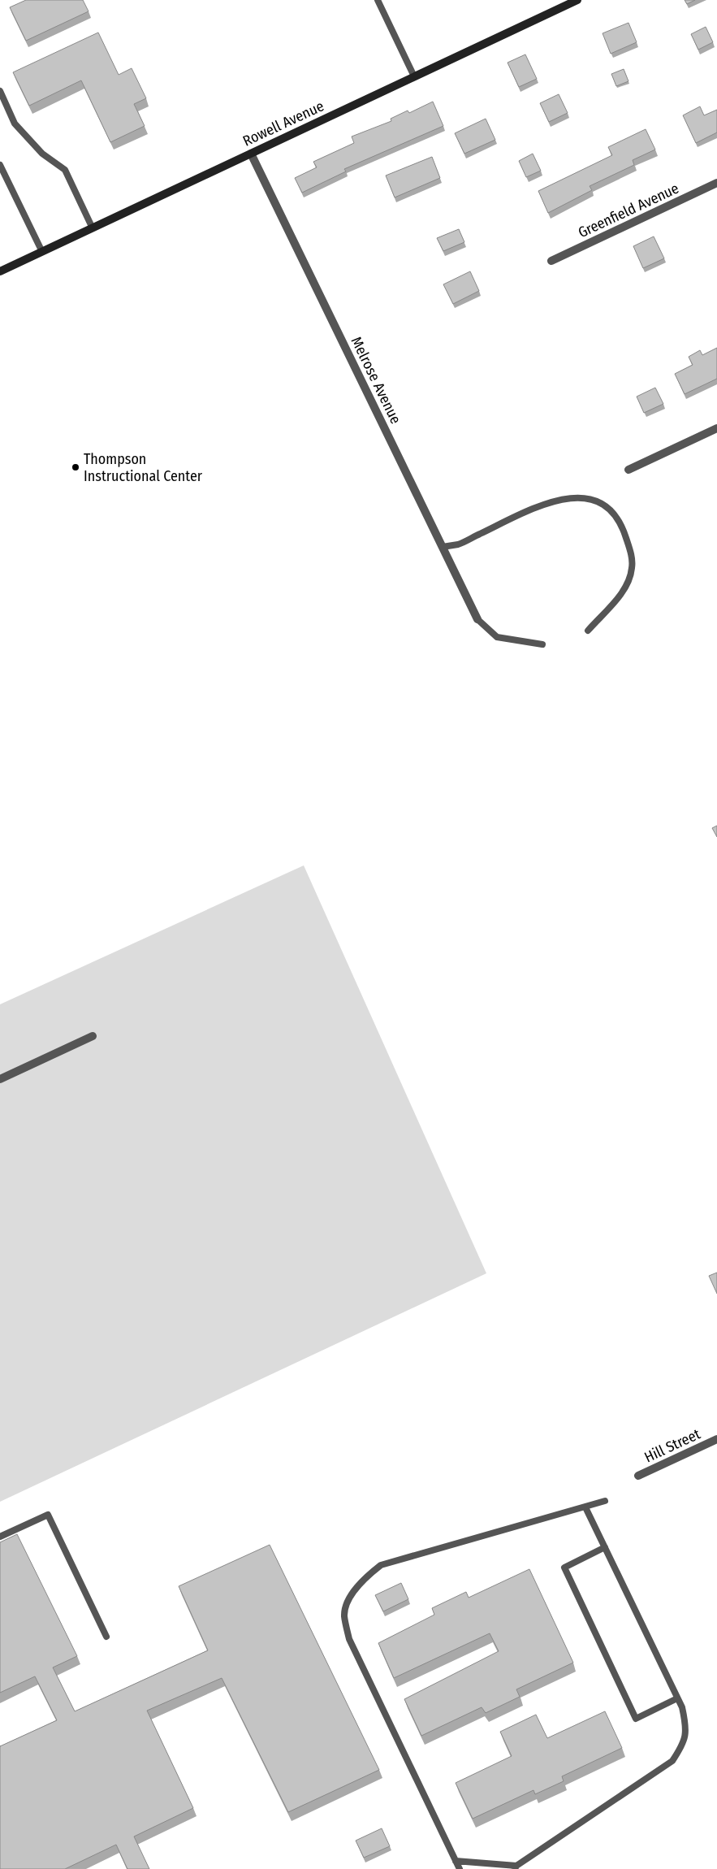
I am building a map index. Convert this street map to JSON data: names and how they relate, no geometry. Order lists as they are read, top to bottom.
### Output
{
  "streets": {
    "street": [
      "Rowell Avenue",
      "Greenfield Avenue",
      "Melrose Avenue",
      "Hill Street"
    ]
  },
  "crossings": [
    ["Rowell Avenue", "Melrose Avenue"]
  ],
  "places": ["Thompson Instructional Center"]
}
